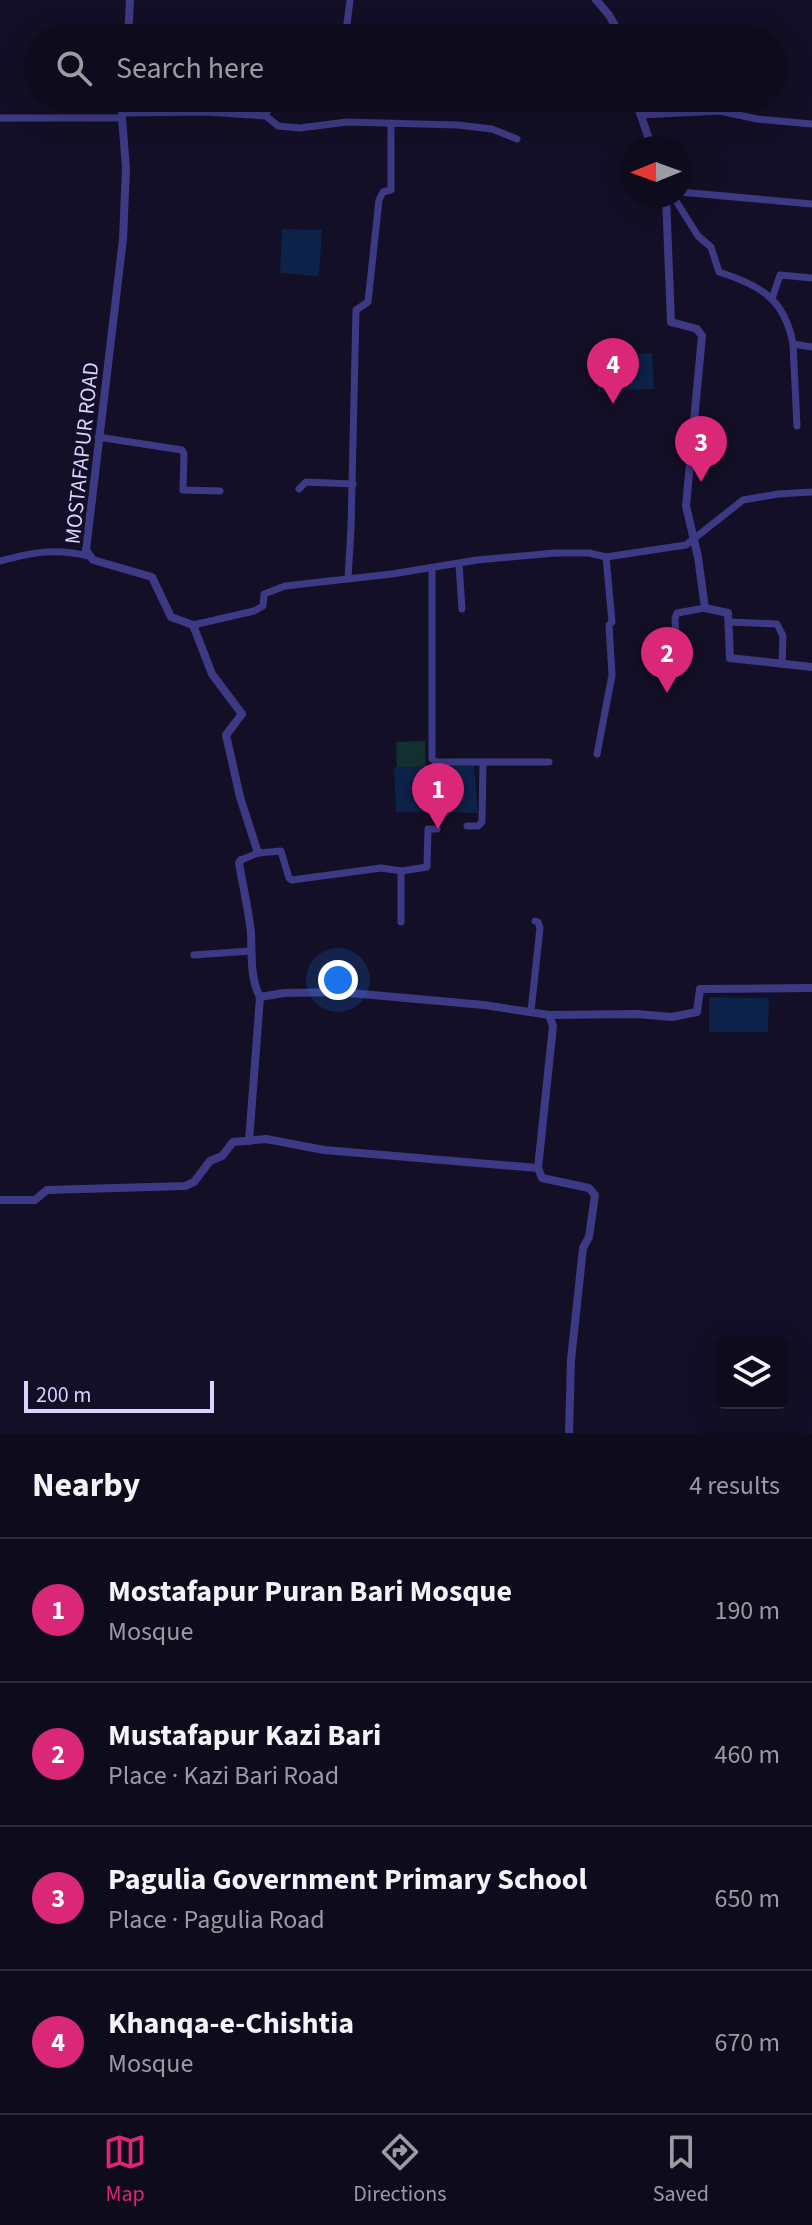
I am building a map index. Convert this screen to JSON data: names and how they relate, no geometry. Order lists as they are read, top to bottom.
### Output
{
  "streets": {
    "street": ["MOSTAFAPUR ROAD"]
  },
  "scale_bar": "200 m",
  "north": "left",
  "page": {
    "search": "Search here",
    "pins": [
      "4",
      "3",
      "2",
      "1"
    ],
    "scale": "200 m",
    "heading": ["Nearby", "4 results"],
    "list": [
      {
        "mark": "1",
        "name": "Mostafapur Puran Bari Mosque",
        "note": "Mosque",
        "value": "190 m"
      },
      {
        "mark": "2",
        "name": "Mustafapur Kazi Bari",
        "note": "Place · Kazi Bari Road",
        "value": "460 m"
      },
      {
        "mark": "3",
        "name": "Pagulia Government Primary School",
        "note": "Place · Pagulia Road",
        "value": "650 m"
      },
      {
        "mark": "4",
        "name": "Khanqa-e-Chishtia",
        "note": "Mosque",
        "value": "670 m"
      }
    ],
    "nav": ["Map", "Directions", "Saved"]
  }
}
